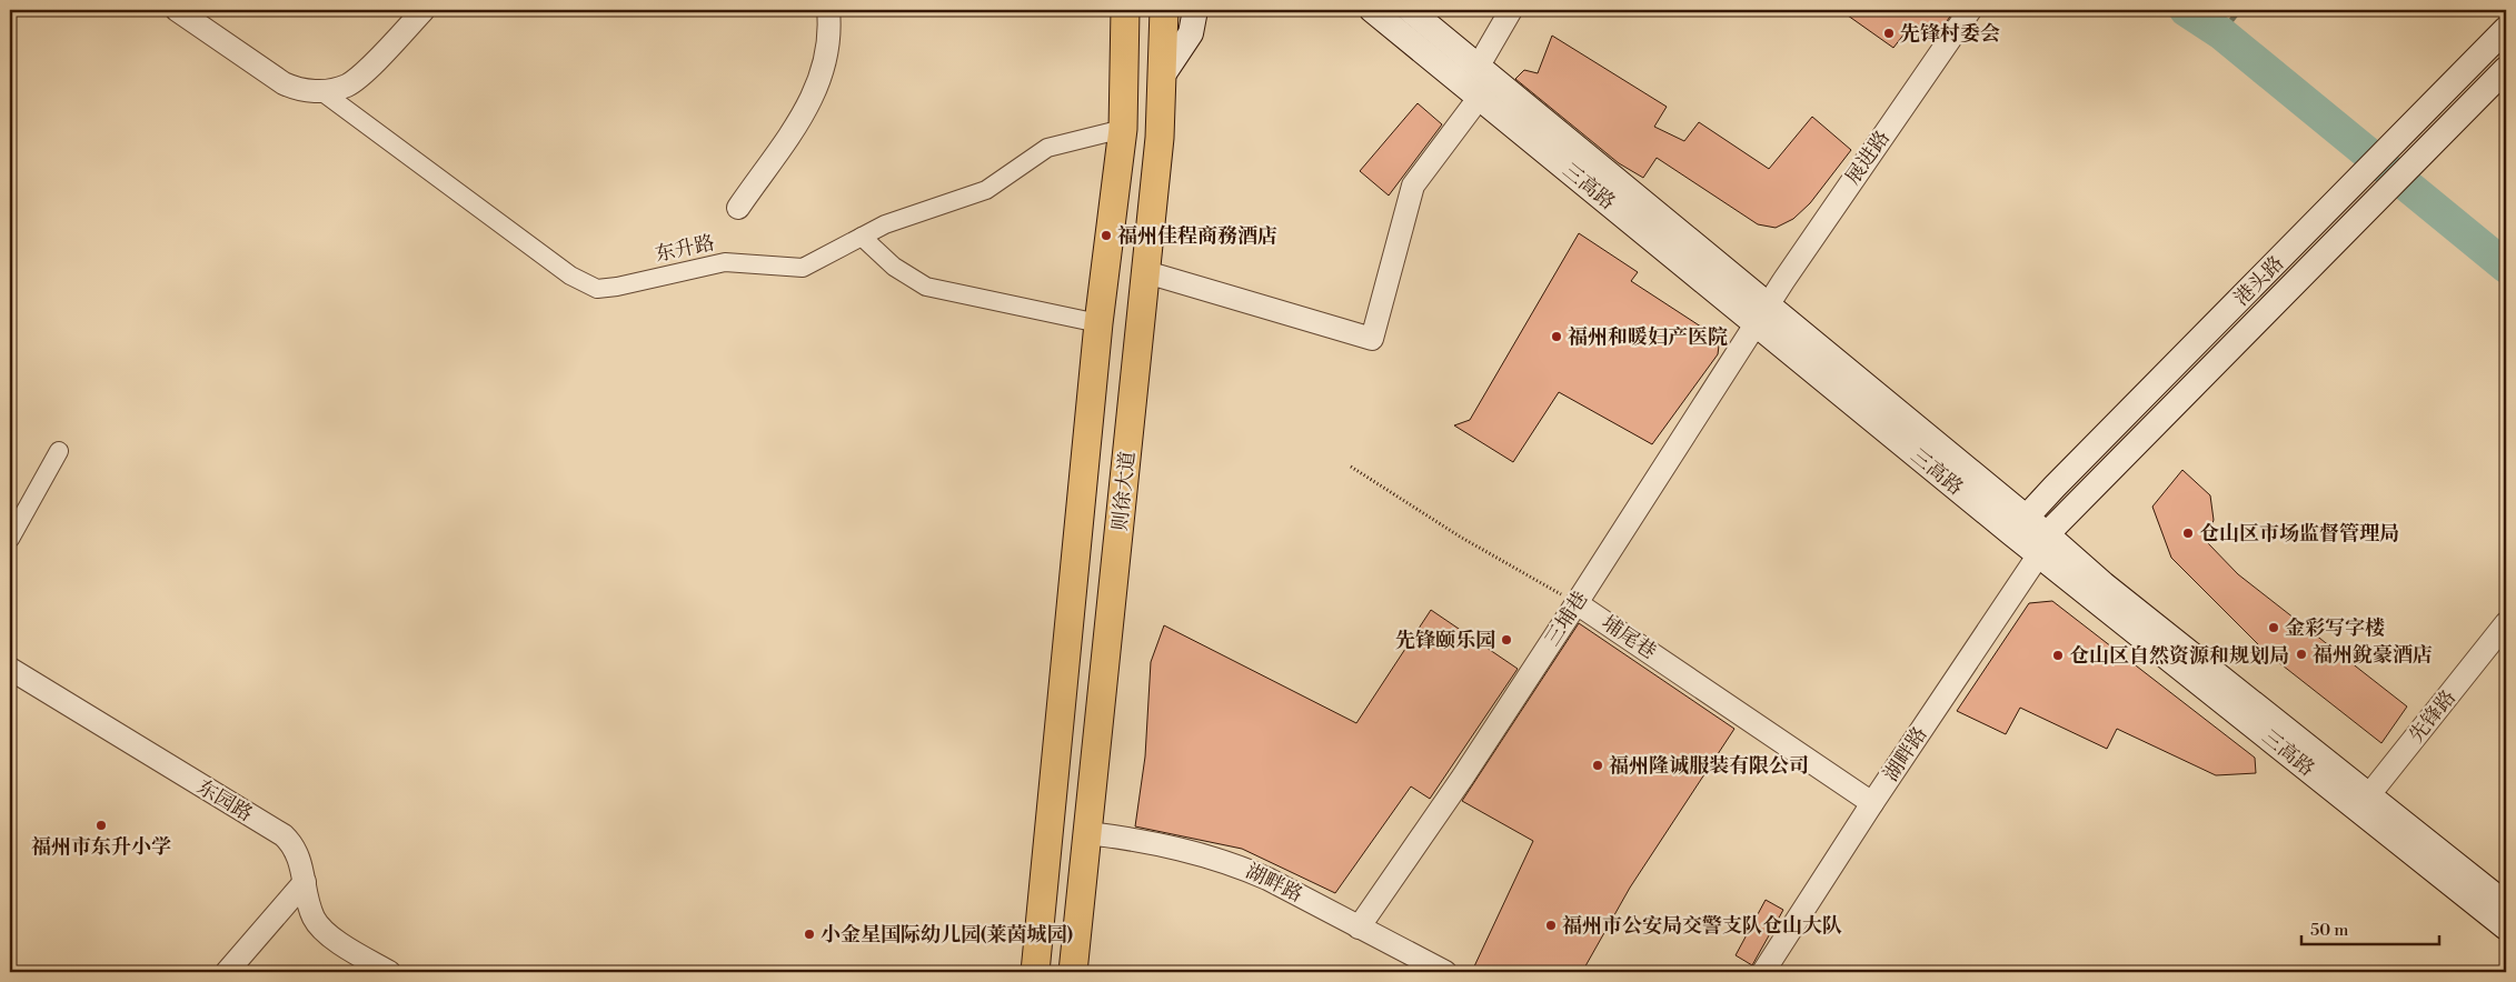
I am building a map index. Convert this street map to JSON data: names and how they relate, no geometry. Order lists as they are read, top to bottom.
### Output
{
  "streets": {
    "main road": ["三高路", "港头路", "则徐大道"],
    "street": [
      "展进路",
      "东升路",
      "三埔巷",
      "埔尾巷",
      "先锋路",
      "湖畔路",
      "东园路"
    ]
  },
  "crossings": [
    ["展进路", "三高路"],
    ["展进路", "三埔巷"],
    ["三高路", "港头路"],
    ["三高路", "三埔巷"],
    ["三高路", "先锋路"],
    ["三高路", "湖畔路"],
    ["东升路", "则徐大道"],
    ["港头路", "湖畔路"],
    ["则徐大道", "湖畔路"],
    ["三埔巷", "埔尾巷"],
    ["三埔巷", "湖畔路"],
    ["埔尾巷", "湖畔路"]
  ],
  "places": [
    "先锋村委会",
    "福州佳程商務酒店",
    "福州和暖妇产医院",
    "仓山区市场监督管理局",
    "金彩写字楼",
    "先锋颐乐园",
    "福州銳豪酒店",
    "仓山区自然资源和规划局",
    "福州隆诚服装有限公司",
    "福州市东升小学",
    "福州市公安局交警支队仓山大队",
    "小金星国际幼儿园(莱茵城园)"
  ],
  "scale_bar": "50 m"
}
